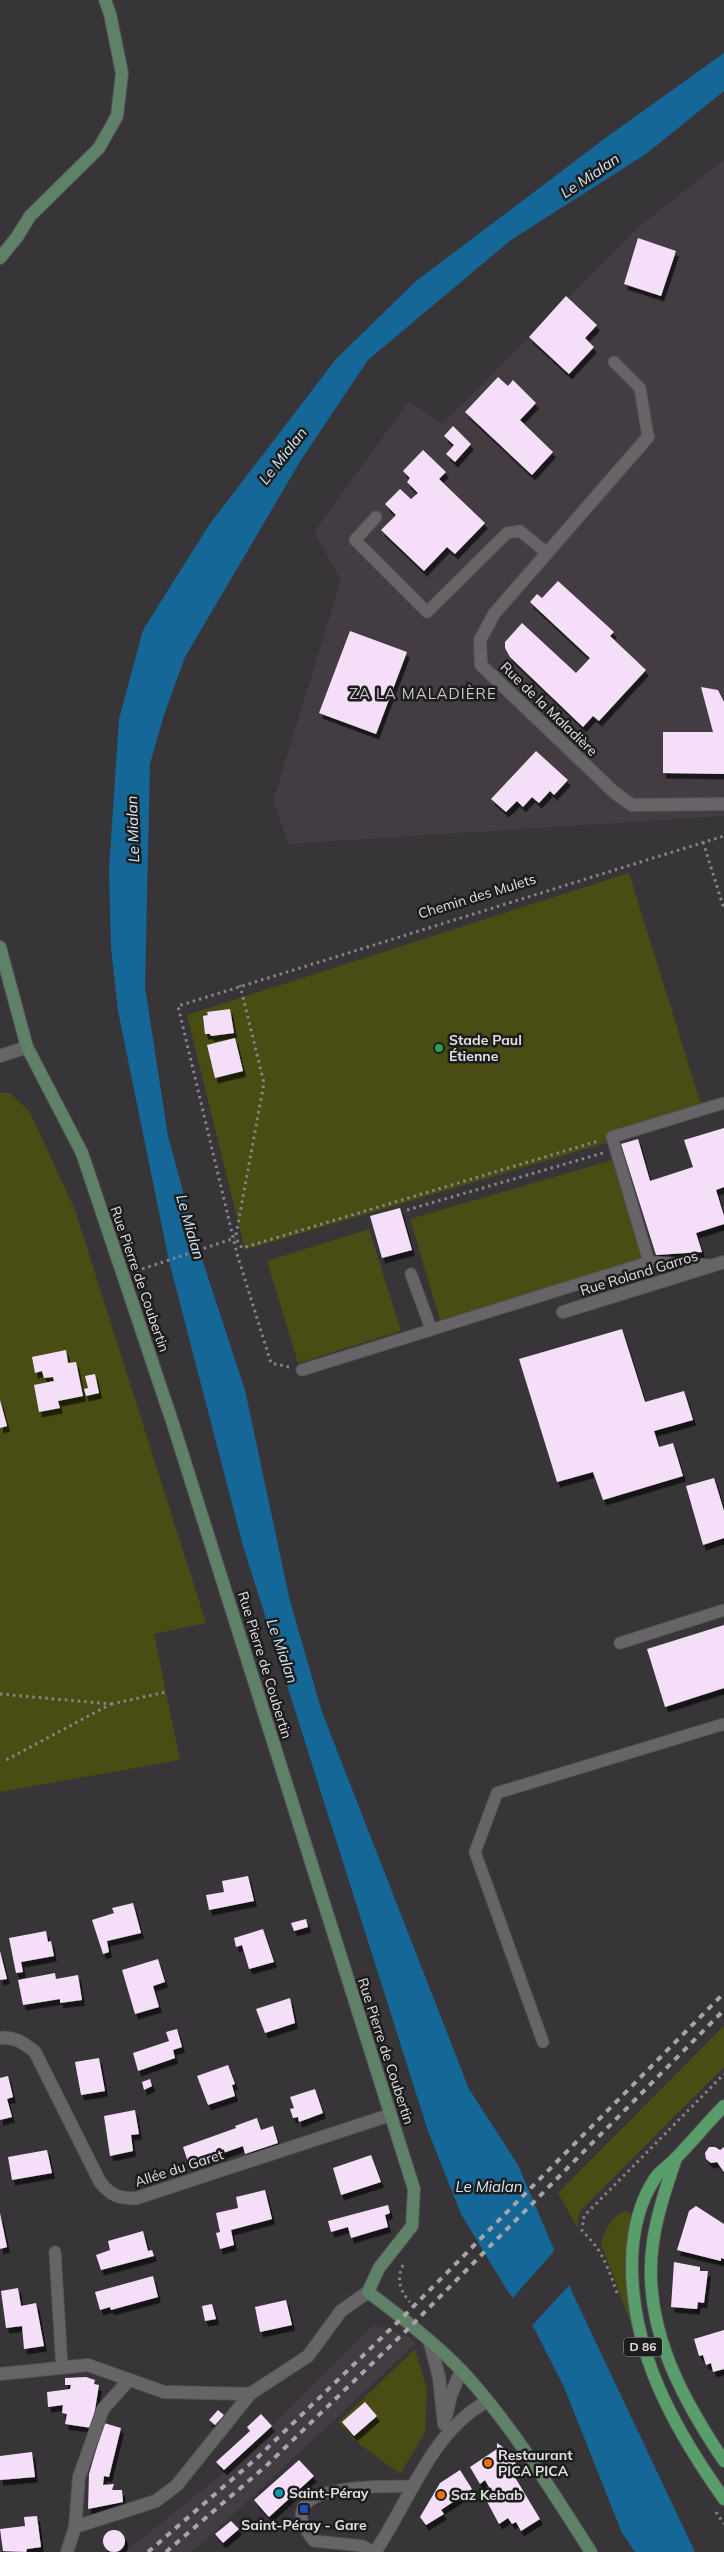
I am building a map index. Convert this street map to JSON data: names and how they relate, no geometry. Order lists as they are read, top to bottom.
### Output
{
  "streets": {
    "main road": ["D 86"],
    "street": [
      "Rue de la Maladière",
      "Rue Roland Garros",
      "Rue Pierre de Coubertin",
      "Allée du Garet"
    ],
    "path": ["Chemin des Mulets"]
  },
  "crossings": [
    ["Rue Pierre de Coubertin", "Allée du Garet"]
  ],
  "districts": ["ZA LA MALADIÈRE"],
  "water": ["Le Mialan"],
  "places": {
    "other": [
      "Stade Paul Étienne",
      "Restaurant PICA PICA",
      "Saint-Péray",
      "Saz Kebab"
    ],
    "transit": ["Saint-Péray - Gare"]
  }
}
